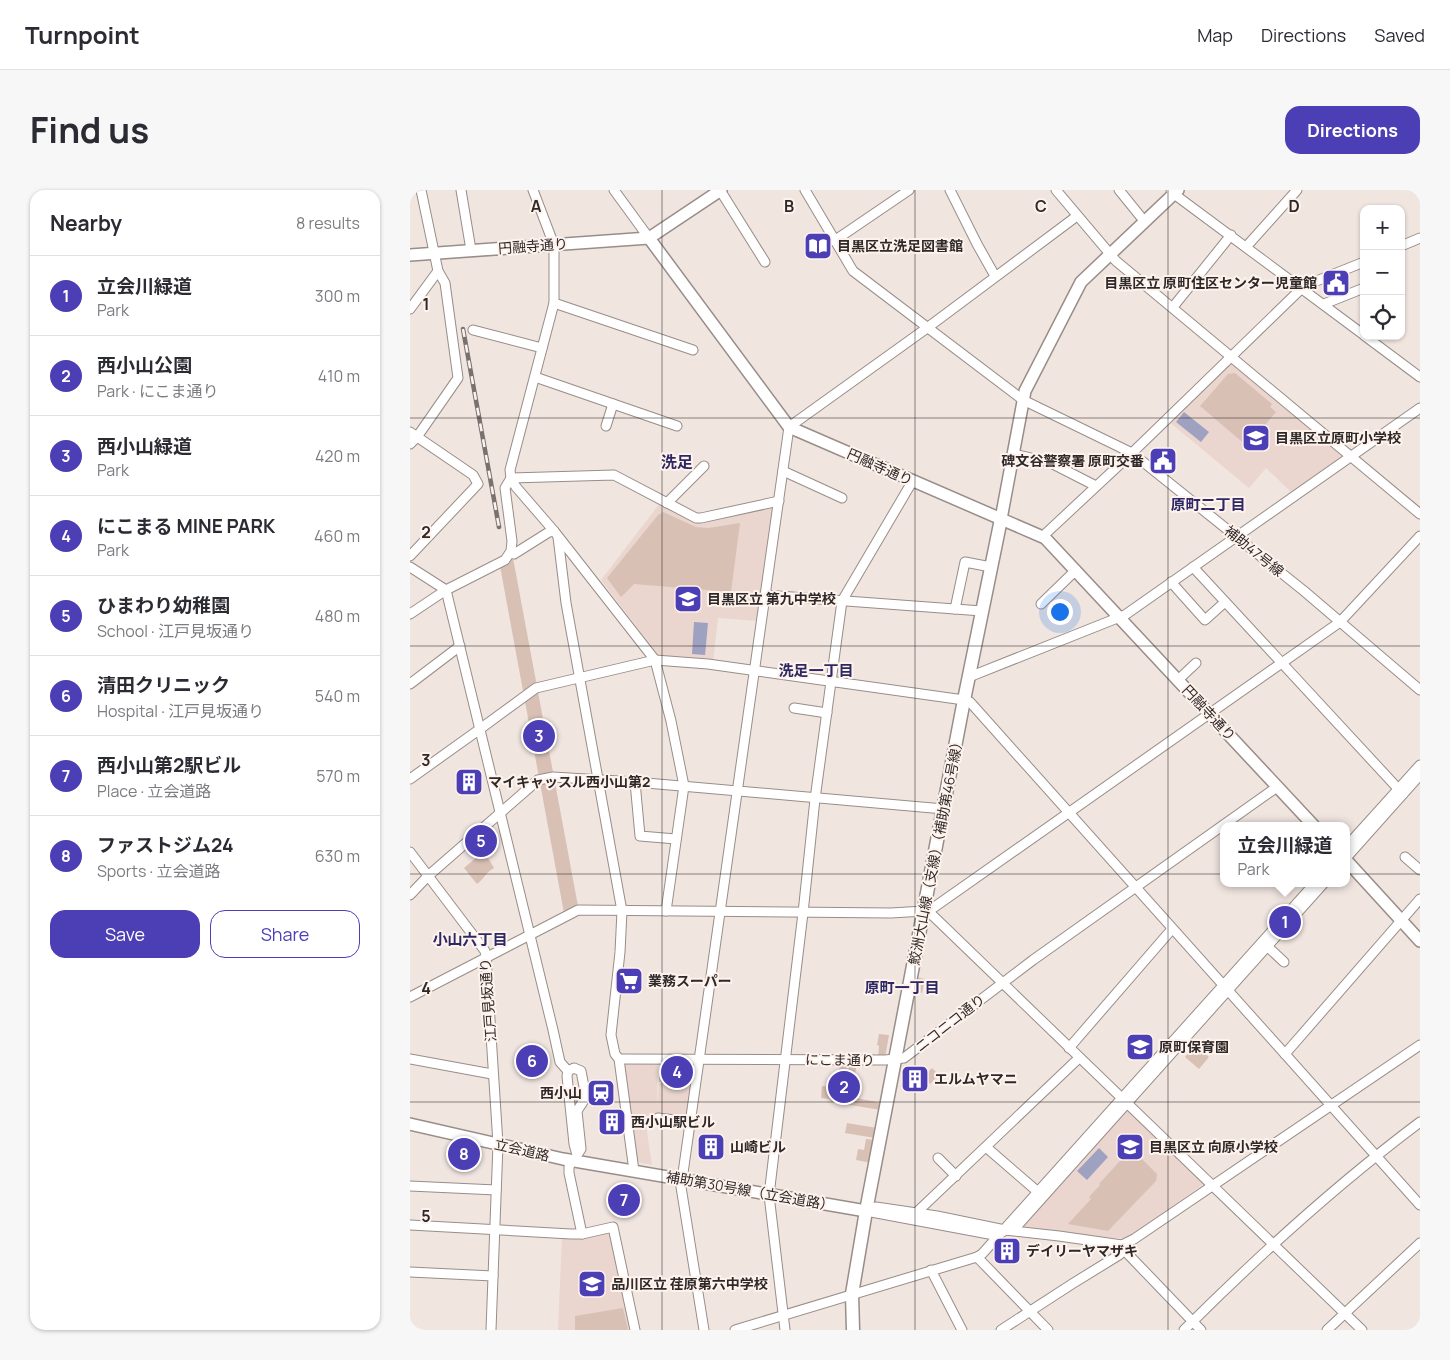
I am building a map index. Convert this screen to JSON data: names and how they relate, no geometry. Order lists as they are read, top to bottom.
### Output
{
  "streets": {
    "main road": ["鮫洲大山線（支線）（補助第46号線）"],
    "street": [
      "円融寺通り",
      "補助47号線",
      "江戸見坂通り",
      "ニコニコ通り",
      "にこま通り",
      "立会道路",
      "補助第30号線（立会道路）"
    ]
  },
  "crossings": [
    ["円融寺通り", "鮫洲大山線（支線）（補助第46号線）"],
    ["円融寺通り", "ニコニコ通り"],
    ["鮫洲大山線（支線）（補助第46号線）", "ニコニコ通り"],
    ["鮫洲大山線（支線）（補助第46号線）", "にこま通り"],
    ["鮫洲大山線（支線）（補助第46号線）", "補助第30号線（立会道路）"],
    ["江戸見坂通り", "立会道路"],
    ["ニコニコ通り", "にこま通り"],
    ["立会道路", "補助第30号線（立会道路）"]
  ],
  "districts": [
    "洗足",
    "原町二丁目",
    "洗足一丁目",
    "小山六丁目",
    "原町一丁目"
  ],
  "places": {
    "library": ["目黒区立洗足図書館"],
    "public building": ["目黒区立 原町住区センター児童館", "碑文谷警察署 原町交番"],
    "school or university": [
      "目黒区立原町小学校",
      "目黒区立 第九中学校",
      "原町保育園",
      "目黒区立 向原小学校",
      "品川区立 荏原第六中学校"
    ],
    "building": [
      "マイキャッスル西小山第2",
      "エルムヤマニ",
      "西小山駅ビル",
      "山崎ビル",
      "デイリーヤマザキ"
    ],
    "supermarket": ["業務スーパー"],
    "station": ["西小山"]
  },
  "page": {
    "header": "Turnpoint",
    "nav": ["Map", "Directions", "Saved"],
    "title": "Find us",
    "buttons": [
      "Directions",
      ["Save", "Share"]
    ],
    "heading": ["Nearby", "8 results"],
    "map_buttons": ["+", "−"],
    "list": [
      {
        "mark": "1",
        "name": "立会川緑道",
        "note": "Park",
        "value": "300 m"
      },
      {
        "mark": "2",
        "name": "西小山公園",
        "note": "Park · にこま通り",
        "value": "410 m"
      },
      {
        "mark": "3",
        "name": "西小山緑道",
        "note": "Park",
        "value": "420 m"
      },
      {
        "mark": "4",
        "name": "にこまる MINE PARK",
        "note": "Park",
        "value": "460 m"
      },
      {
        "mark": "5",
        "name": "ひまわり幼稚園",
        "note": "School · 江戸見坂通り",
        "value": "480 m"
      },
      {
        "mark": "6",
        "name": "清田クリニック",
        "note": "Hospital · 江戸見坂通り",
        "value": "540 m"
      },
      {
        "mark": "7",
        "name": "西小山第2駅ビル",
        "note": "Place · 立会道路",
        "value": "570 m"
      },
      {
        "mark": "8",
        "name": "ファストジム24",
        "note": "Sports · 立会道路",
        "value": "630 m"
      }
    ],
    "pins": [
      "3",
      "5",
      "1",
      "6",
      "4",
      "2",
      "8",
      "7"
    ],
    "popup": ["立会川緑道", "Park"]
  },
  "grid": {
    "columns": [
      "A",
      "B",
      "C",
      "D"
    ],
    "rows": [
      "1",
      "2",
      "3",
      "4",
      "5"
    ]
  }
}
